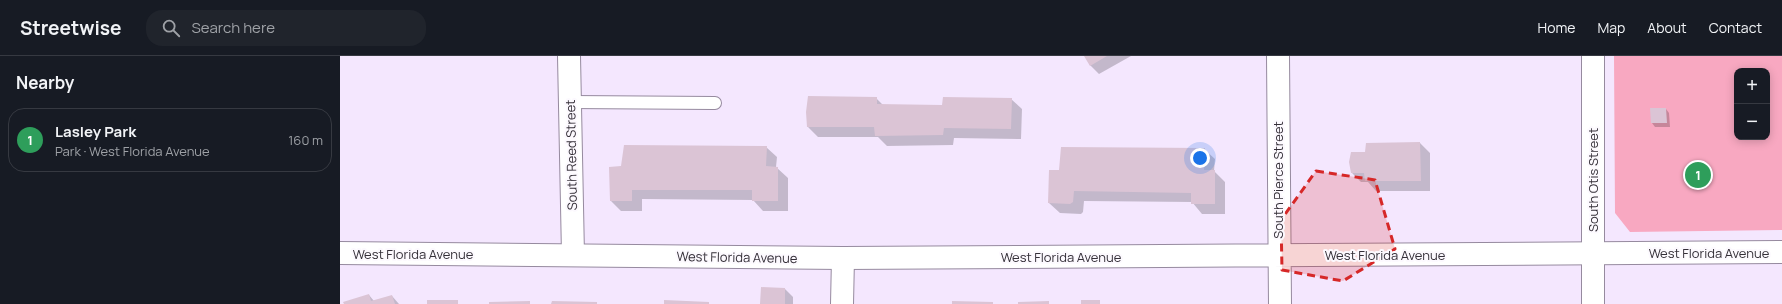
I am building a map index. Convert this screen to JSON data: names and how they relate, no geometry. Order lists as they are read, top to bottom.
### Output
{
  "streets": {
    "street": [
      "South Reed Street",
      "South Pierce Street",
      "South Otis Street",
      "West Florida Avenue"
    ]
  },
  "crossings": [
    ["South Reed Street", "West Florida Avenue"],
    ["South Pierce Street", "West Florida Avenue"],
    ["South Otis Street", "West Florida Avenue"]
  ],
  "page": {
    "header": "Streetwise",
    "search": "Search here",
    "nav": [
      "Home",
      "Map",
      "About",
      "Contact"
    ],
    "heading": "Nearby",
    "map_buttons": ["+", "−"],
    "list": [
      {
        "mark": "1",
        "name": "Lasley Park",
        "note": "Park · West Florida Avenue",
        "value": "160 m"
      }
    ],
    "pins": "1"
  }
}
